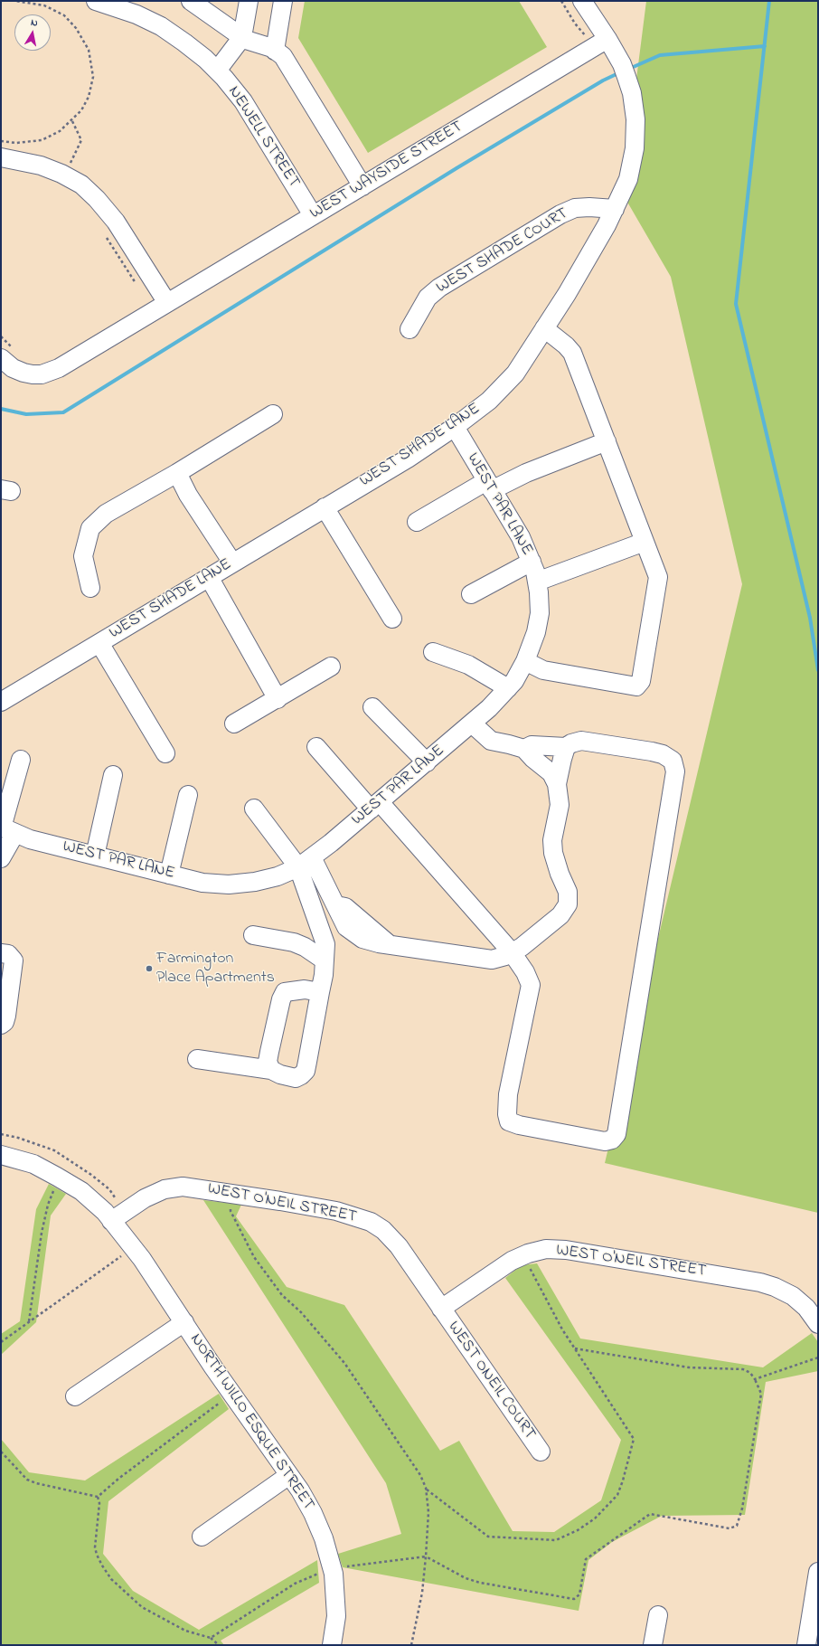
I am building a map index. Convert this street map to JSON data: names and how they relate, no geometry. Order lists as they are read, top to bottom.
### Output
{
  "streets": {
    "street": [
      "NEWELL STREET",
      "WEST WAYSIDE STREET",
      "WEST SHADE COURT",
      "WEST SHADE LANE",
      "WEST PAR LANE",
      "WEST O'NEIL STREET",
      "WEST ONEIL COURT",
      "NORTH WILLO ESQUE STREET"
    ]
  },
  "crossings": [
    ["NEWELL STREET", "WEST WAYSIDE STREET"],
    ["WEST WAYSIDE STREET", "WEST SHADE LANE"],
    ["WEST SHADE COURT", "WEST SHADE LANE"],
    ["WEST SHADE LANE", "WEST PAR LANE"],
    ["WEST O'NEIL STREET", "WEST ONEIL COURT"],
    ["WEST O'NEIL STREET", "NORTH WILLO ESQUE STREET"]
  ],
  "places": ["Farmington Place Apartments"],
  "north": "top"
}
